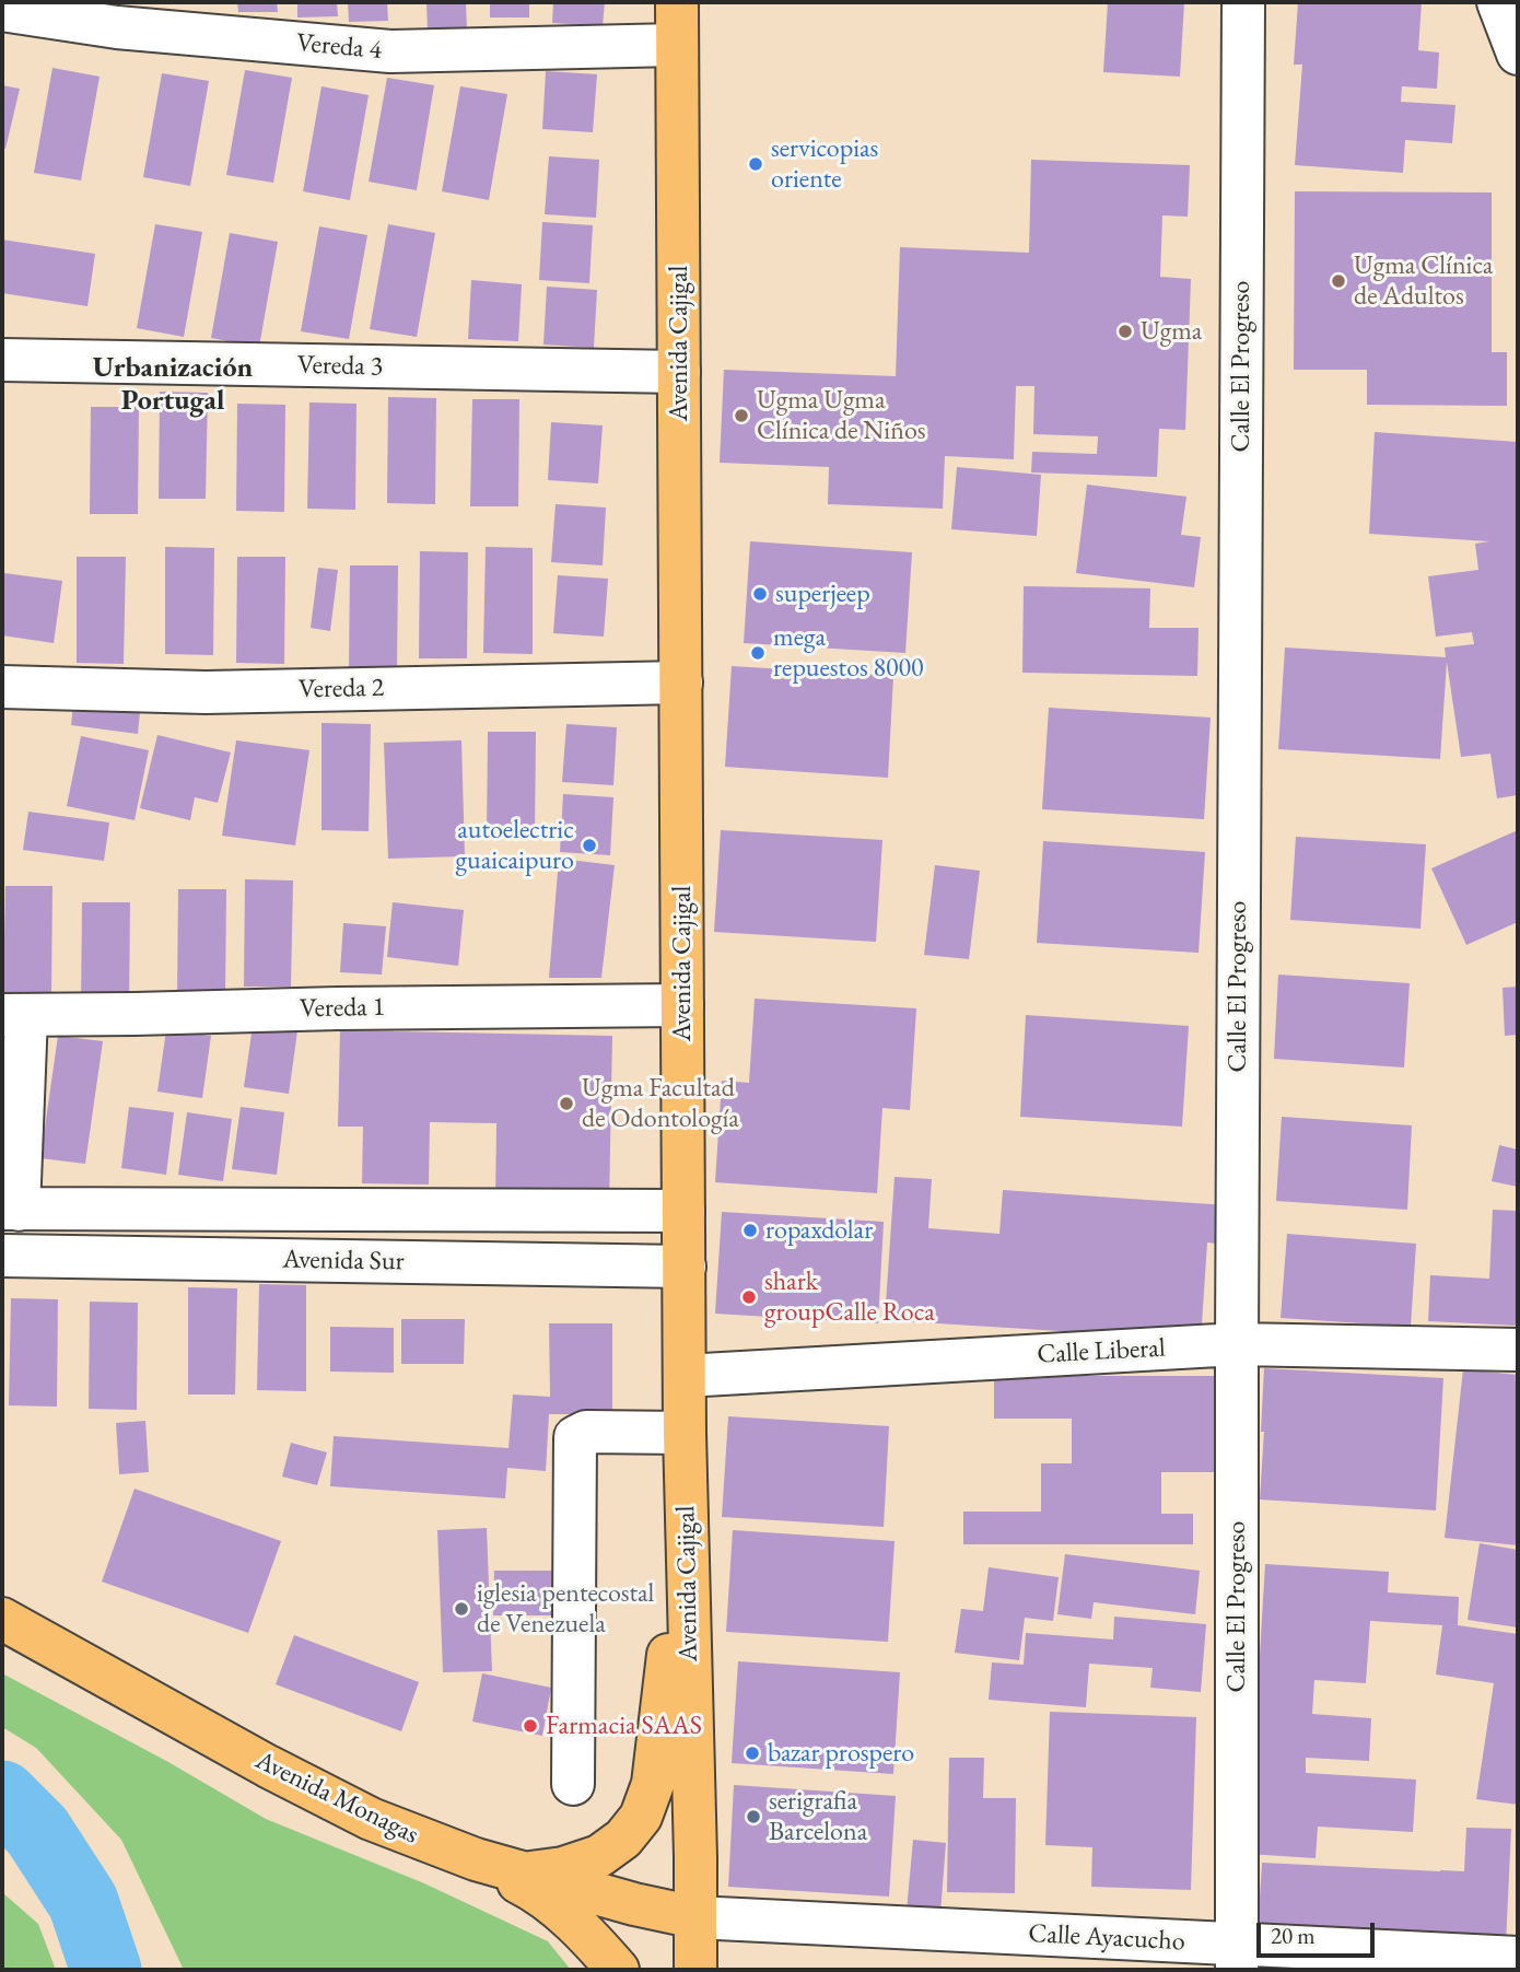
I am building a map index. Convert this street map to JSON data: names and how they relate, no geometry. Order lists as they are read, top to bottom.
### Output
{
  "streets": {
    "main road": ["Avenida Cajigal", "Avenida Monagas"],
    "street": [
      "Vereda 4",
      "Vereda 3",
      "Calle El Progreso",
      "Vereda 2",
      "Vereda 1",
      "Avenida Sur",
      "Calle Liberal",
      "Calle Ayacucho"
    ]
  },
  "crossings": [
    ["Vereda 4", "Avenida Cajigal"],
    ["Avenida Cajigal", "Vereda 3"],
    ["Avenida Cajigal", "Vereda 2"],
    ["Avenida Cajigal", "Vereda 1"],
    ["Avenida Cajigal", "Avenida Sur"],
    ["Avenida Cajigal", "Calle Liberal"],
    ["Avenida Cajigal", "Avenida Monagas"],
    ["Avenida Cajigal", "Calle Ayacucho"],
    ["Calle El Progreso", "Calle Liberal"],
    ["Calle El Progreso", "Calle Ayacucho"],
    ["Avenida Monagas", "Calle Ayacucho"]
  ],
  "districts": ["Urbanización Portugal"],
  "places": [
    "servicopias oriente",
    "Ugma Clínica de Adultos",
    "Ugma",
    "Ugma Ugma Clínica de Niños",
    "superjeep",
    "mega repuestos 8000",
    "autoelectric guaicaipuro",
    "Ugma Facultad de Odontología",
    "ropaxdolar",
    "shark groupCalle Roca",
    "iglesia pentecostal de Venezuela",
    "Farmacia SAAS",
    "bazar prospero",
    "serigrafia Barcelona"
  ],
  "scale_bar": "20 m"
}
